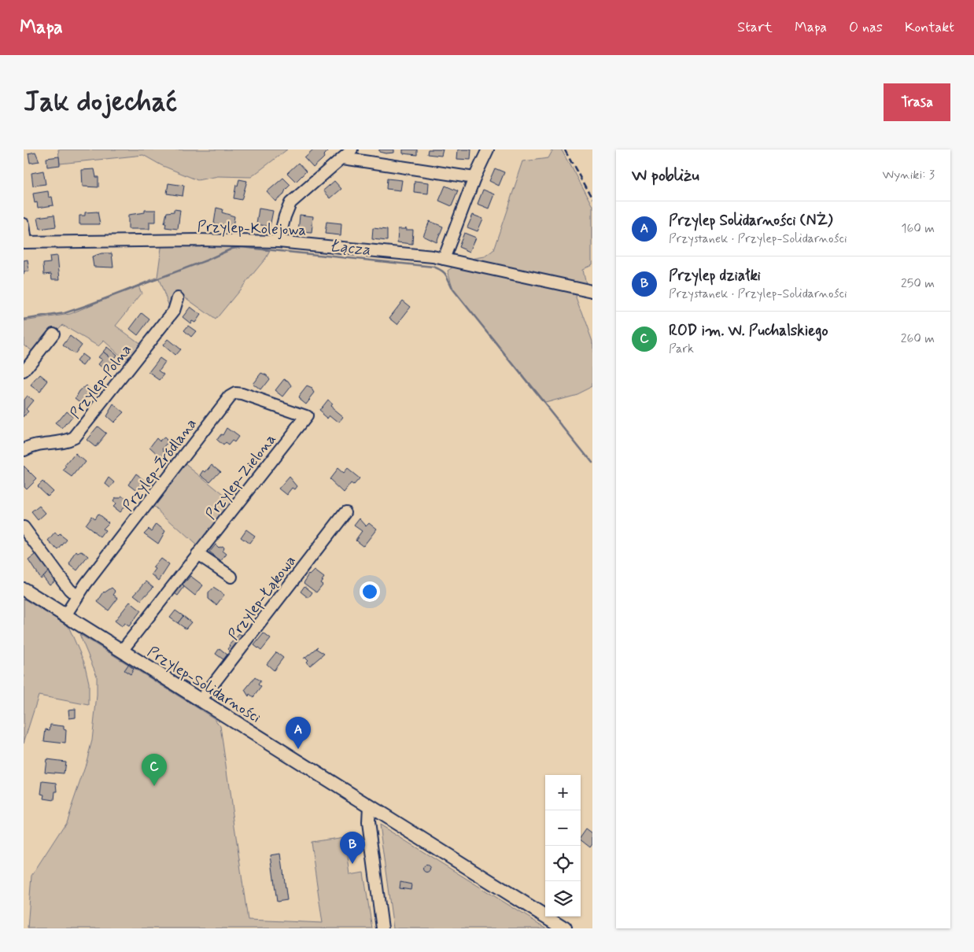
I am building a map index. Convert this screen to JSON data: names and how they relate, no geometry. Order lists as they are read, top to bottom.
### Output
{
  "streets": {
    "main road": ["Przylep-Solidarności"],
    "street": [
      "Przylep-Kolejowa",
      "Przylep-Polna",
      "Przylep-Źródlana",
      "Przylep-Zielona",
      "Przylep-Łąkowa"
    ]
  },
  "crossings": [
    ["Przylep-Źródlana", "Przylep-Zielona"],
    ["Przylep-Źródlana", "Przylep-Solidarności"],
    ["Przylep-Zielona", "Przylep-Solidarności"],
    ["Przylep-Łąkowa", "Przylep-Solidarności"]
  ],
  "water": ["Łącza"],
  "page": {
    "header": "Mapa",
    "nav": [
      "Start",
      "Mapa",
      "O nas",
      "Kontakt"
    ],
    "buttons": "Trasa",
    "title": "Jak dojechać",
    "heading": ["W pobliżu", "Wyniki: 3"],
    "list": [
      {
        "mark": "A",
        "name": "Przylep Solidarności (NŻ)",
        "note": "Przystanek · Przylep-Solidarności",
        "value": "160 m"
      },
      {
        "mark": "B",
        "name": "Przylep działki",
        "note": "Przystanek · Przylep-Solidarności",
        "value": "250 m"
      },
      {
        "mark": "C",
        "name": "ROD im. W. Puchalskiego",
        "note": "Park",
        "value": "260 m"
      }
    ],
    "pins": ["A", "C", "B"],
    "map_buttons": ["+", "−"]
  }
}
